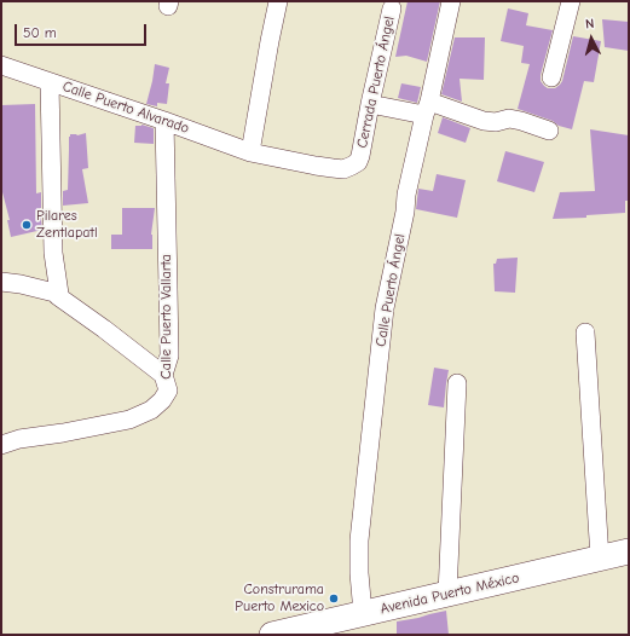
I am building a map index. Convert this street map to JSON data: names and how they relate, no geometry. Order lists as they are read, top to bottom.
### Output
{
  "streets": {
    "main road": ["Avenida Puerto México"],
    "street": [
      "Cerrada Puerto Ángel",
      "Calle Puerto Alvarado",
      "Calle Puerto Ángel",
      "Calle Puerto Vallarta"
    ]
  },
  "crossings": [
    ["Cerrada Puerto Ángel", "Calle Puerto Alvarado"],
    ["Calle Puerto Alvarado", "Calle Puerto Vallarta"],
    ["Calle Puerto Ángel", "Avenida Puerto México"]
  ],
  "places": ["Pilares Zentlapatl", "Construrama Puerto Mexico"],
  "scale_bar": "50 m",
  "north": "top"
}
